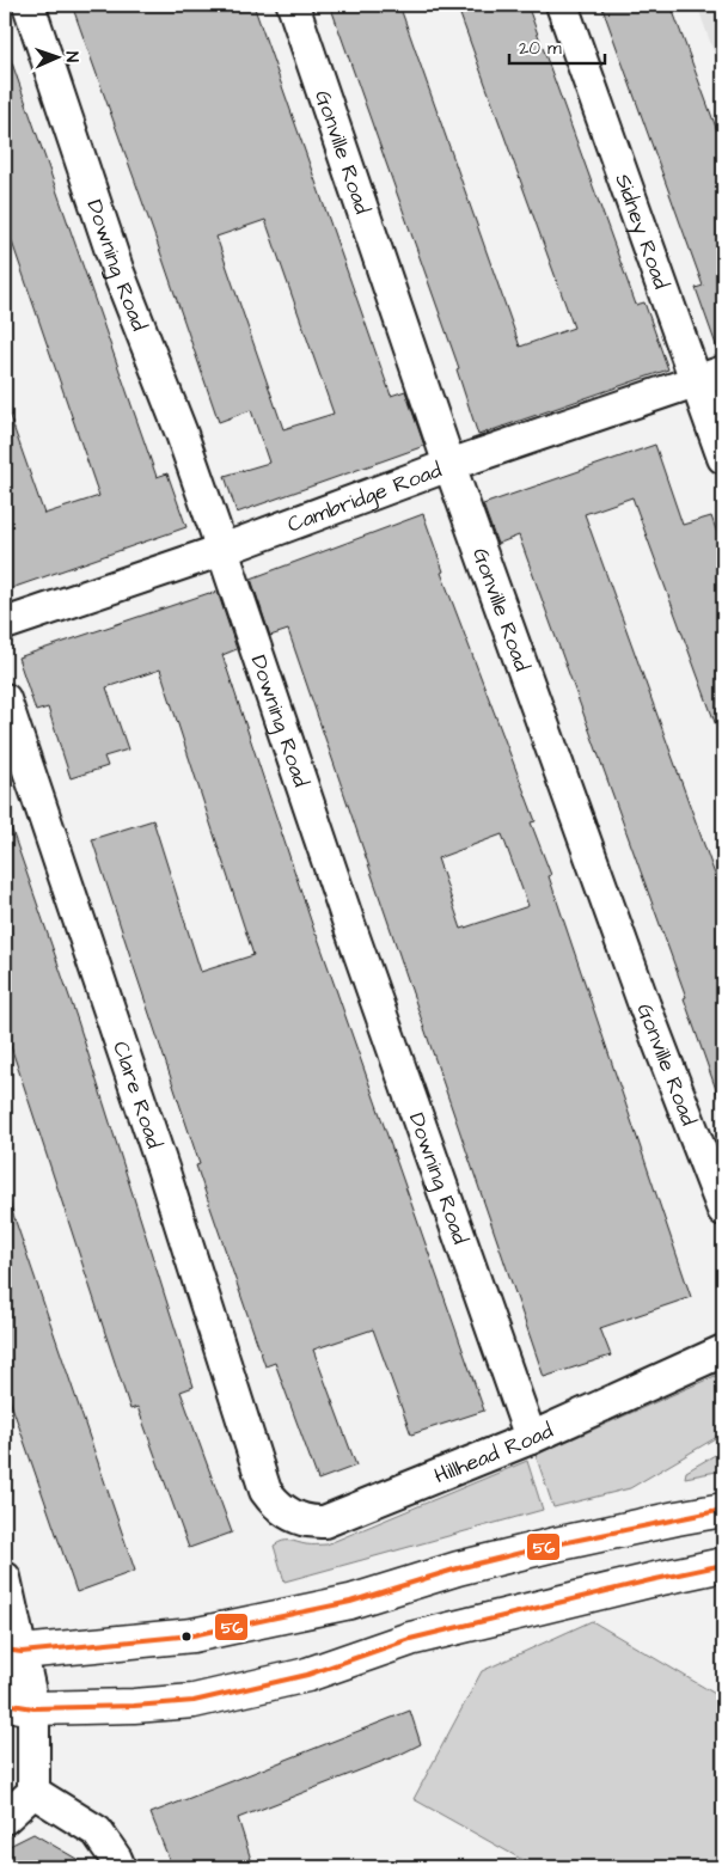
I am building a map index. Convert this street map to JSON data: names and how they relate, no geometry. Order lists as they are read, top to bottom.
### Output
{
  "streets": {
    "street": [
      "Gonville Road",
      "Sidney Road",
      "Downing Road",
      "Cambridge Road",
      "Clare Road",
      "Hillhead Road"
    ]
  },
  "crossings": [
    ["Gonville Road", "Cambridge Road"],
    ["Sidney Road", "Cambridge Road"],
    ["Downing Road", "Cambridge Road"],
    ["Downing Road", "Hillhead Road"],
    ["Clare Road", "Hillhead Road"]
  ],
  "lines": ["transit line 56"],
  "scale_bar": "20 m",
  "north": "right"
}
